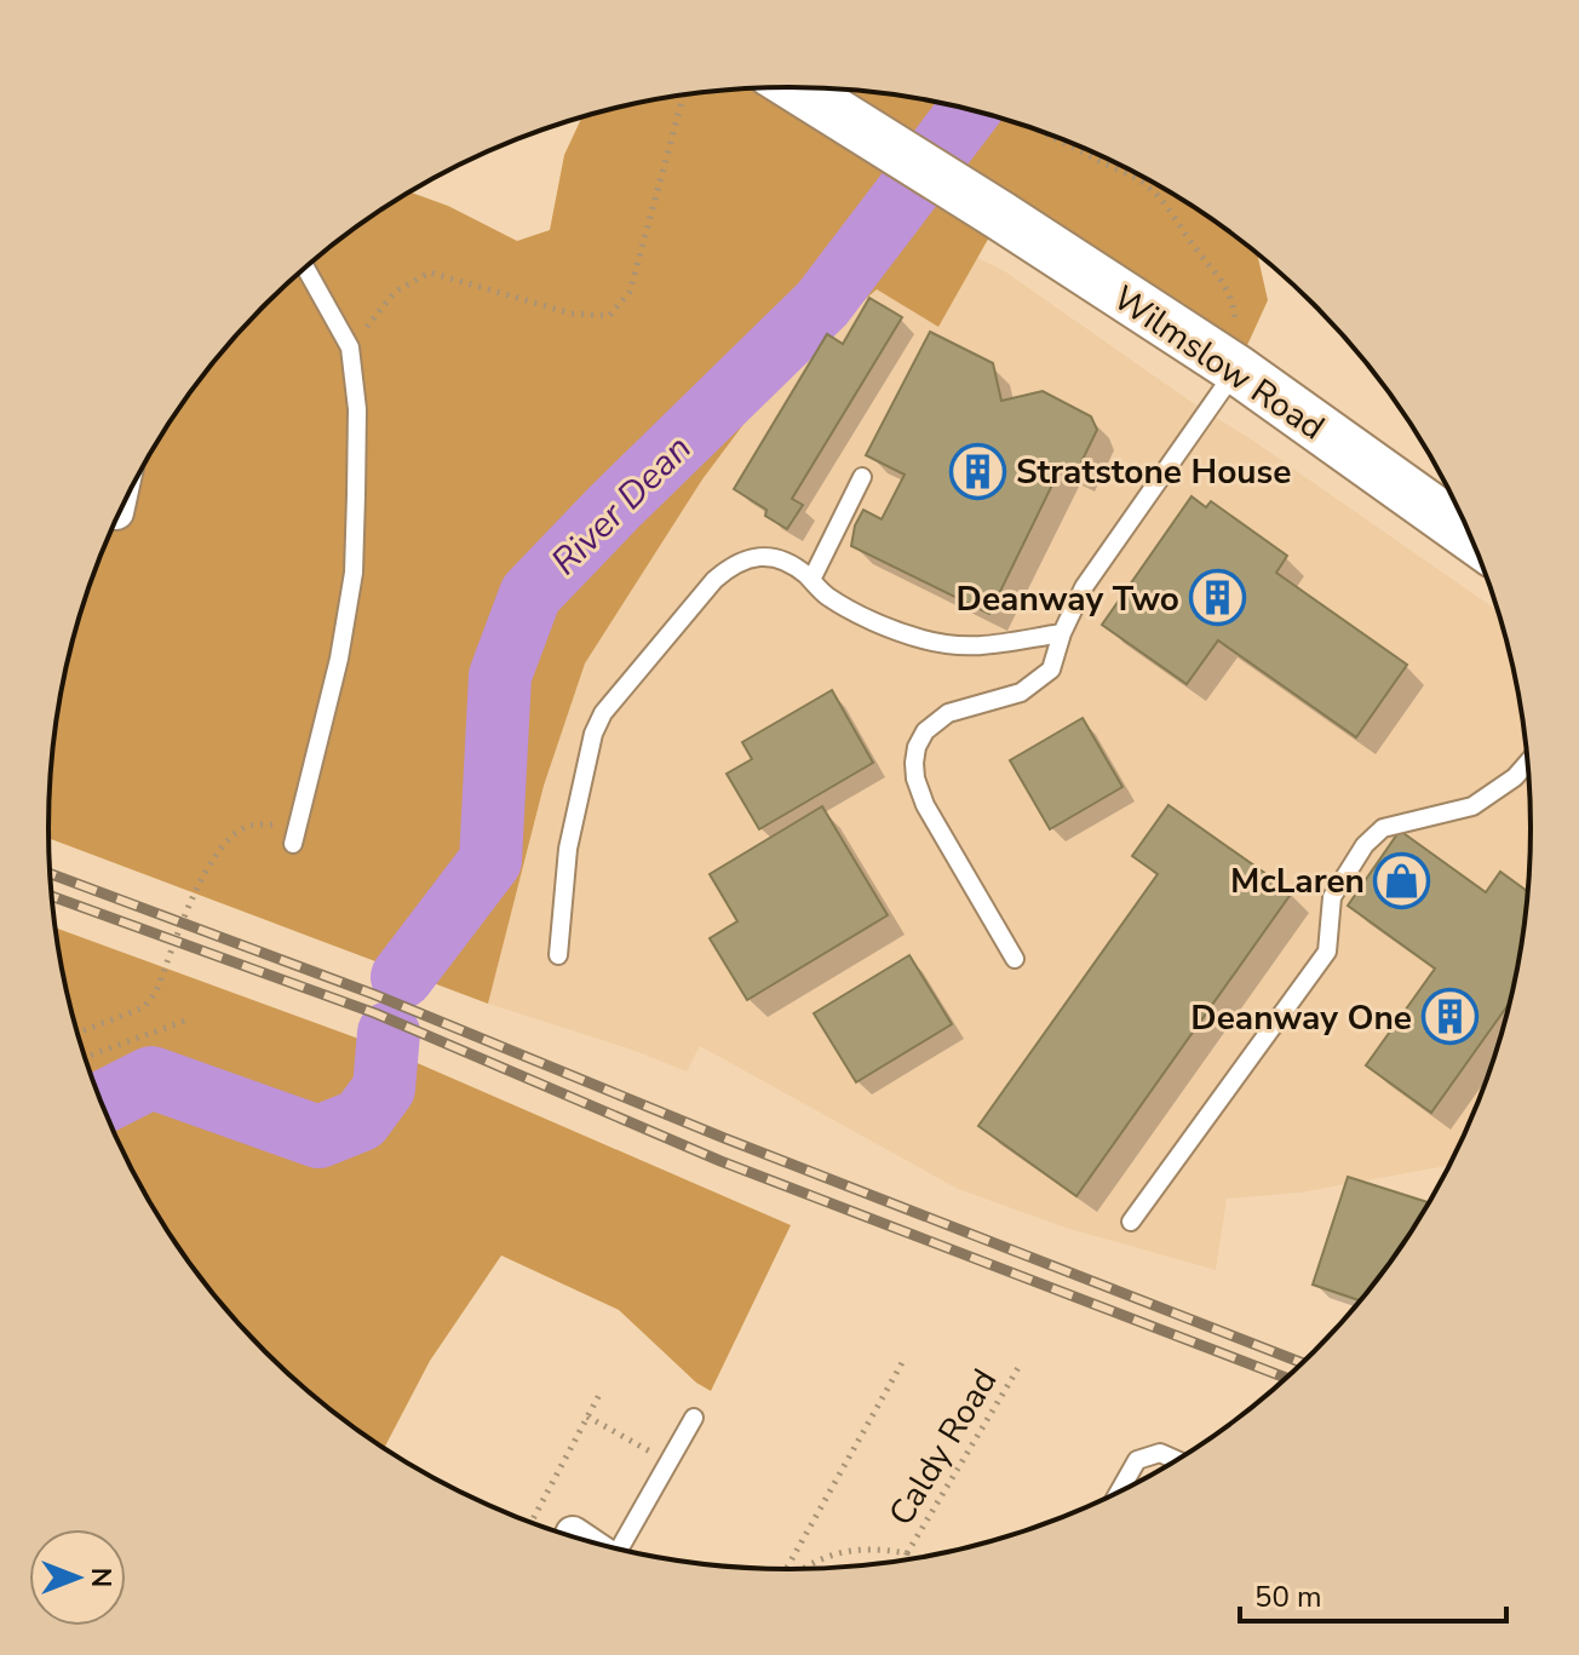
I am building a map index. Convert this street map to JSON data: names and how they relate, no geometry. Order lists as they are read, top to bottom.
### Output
{
  "streets": {
    "street": ["Wilmslow Road"],
    "path": ["Caldy Road"]
  },
  "water": ["River Dean"],
  "places": {
    "building": ["Stratstone House", "Deanway Two", "Deanway One"],
    "shop": ["McLaren"]
  },
  "scale_bar": "50 m",
  "north": "right"
}
